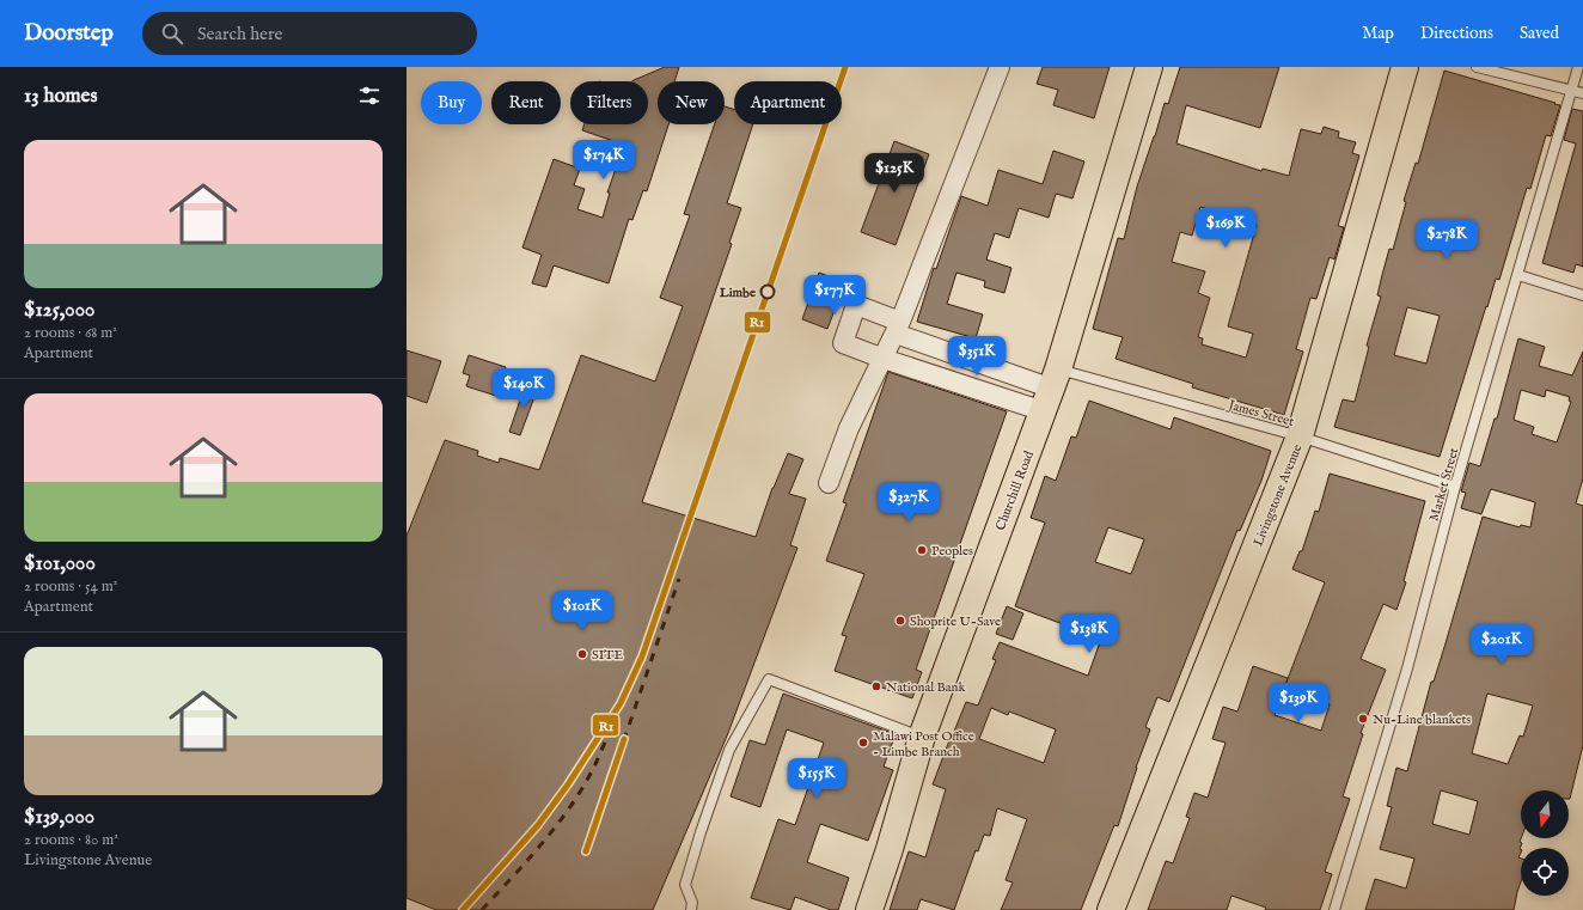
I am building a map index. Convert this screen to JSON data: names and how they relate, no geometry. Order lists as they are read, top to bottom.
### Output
{
  "streets": {
    "highway": ["Churchill Road", "Livingstone Avenue"],
    "lane": ["James Street", "Market Street"]
  },
  "crossings": [
    ["James Street", "Market Street"],
    ["James Street", "Churchill Road"],
    ["James Street", "Livingstone Avenue"]
  ],
  "places": [
    "Limbe",
    "Peoples",
    "Shoprite U-Save",
    "SITE",
    "National Bank",
    "Nu-Line blankets",
    "Malawi Post Office - Limbe Branch"
  ],
  "lines": ["transit line R1"],
  "north": "bottom",
  "page": {
    "header": "Doorstep",
    "search": "Search here",
    "nav": ["Map", "Directions", "Saved"],
    "heading": "13 homes",
    "chip": [
      "Buy",
      "Rent",
      "Filters",
      "New",
      "Apartment"
    ],
    "list": [
      {
        "name": "$125,000",
        "note": "2 rooms · 68 m² · Apartment"
      },
      {
        "name": "$101,000",
        "note": "2 rooms · 54 m² · Apartment"
      },
      {
        "name": "$139,000",
        "note": "2 rooms · 80 m² · Livingstone Avenue"
      }
    ],
    "price": [
      "$174K",
      "$125K",
      "$169K",
      "$278K",
      "$177K",
      "$351K",
      "$140K",
      "$327K",
      "$101K",
      "$138K",
      "$201K",
      "$139K",
      "$155K"
    ]
  }
}
